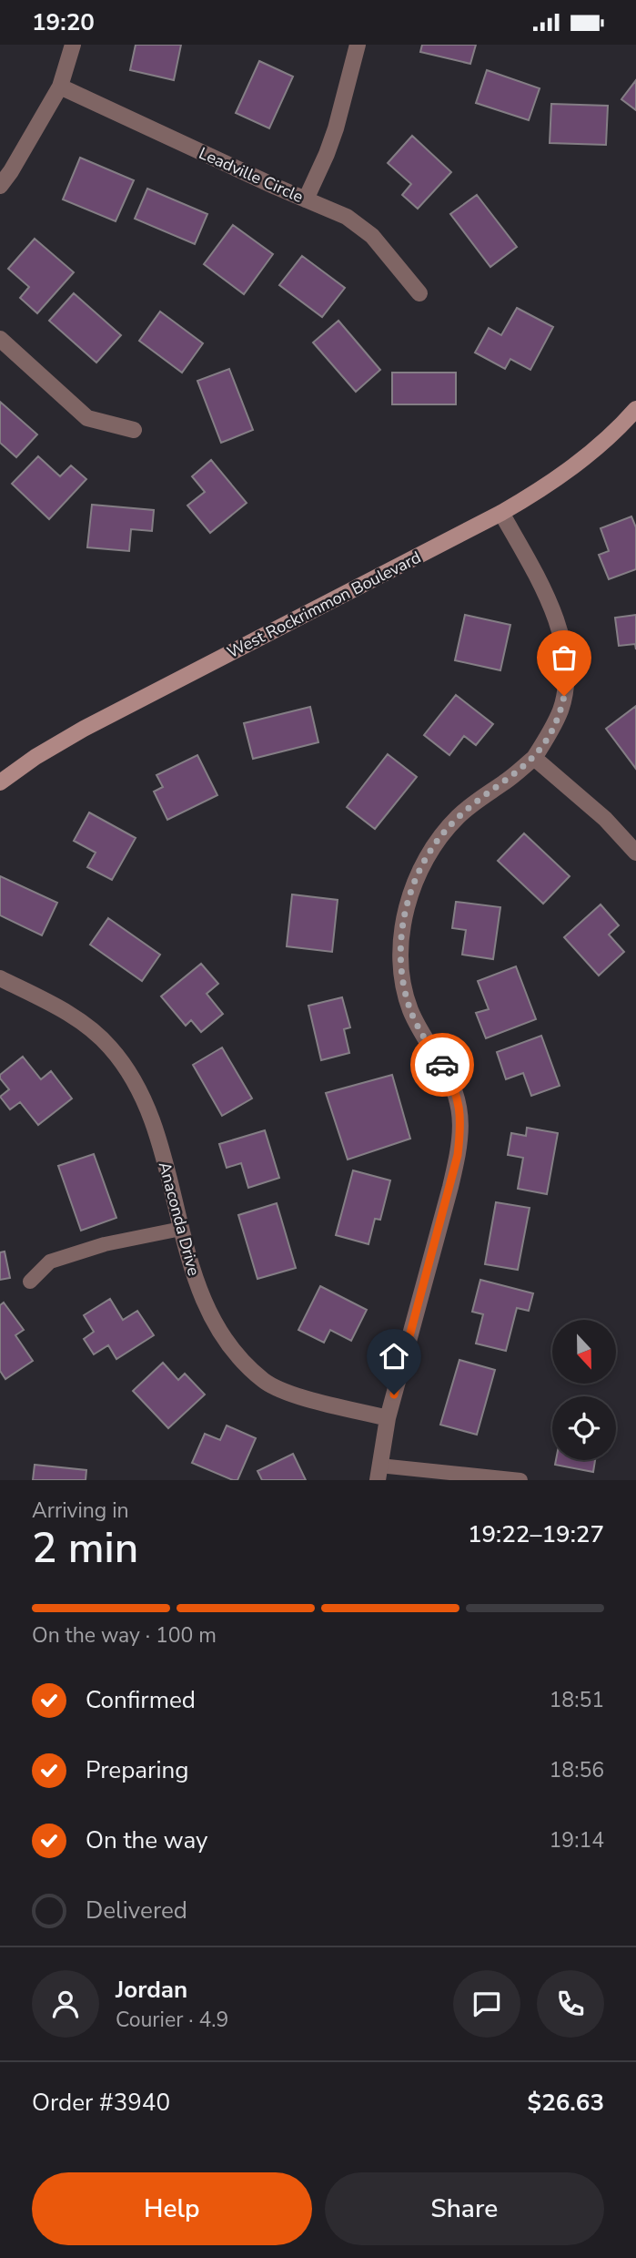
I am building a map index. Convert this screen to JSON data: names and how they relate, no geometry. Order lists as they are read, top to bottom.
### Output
{
  "streets": {
    "main road": ["West Rockrimmon Boulevard"],
    "street": ["Leadville Circle", "Anaconda Drive"]
  },
  "north": "bottom",
  "page": {
    "status": "19:20",
    "heading": ["2 min", "Arriving in", "19:22–19:27"],
    "panel": [
      "Jordan",
      "Courier · 4.9",
      "Order #3940",
      "$26.63"
    ],
    "bar": "On the way · 100 m",
    "list": [
      ["Confirmed", "18:51"],
      ["Preparing", "18:56"],
      ["On the way", "19:14"],
      "Delivered"
    ],
    "buttons": ["Help", "Share"]
  }
}
